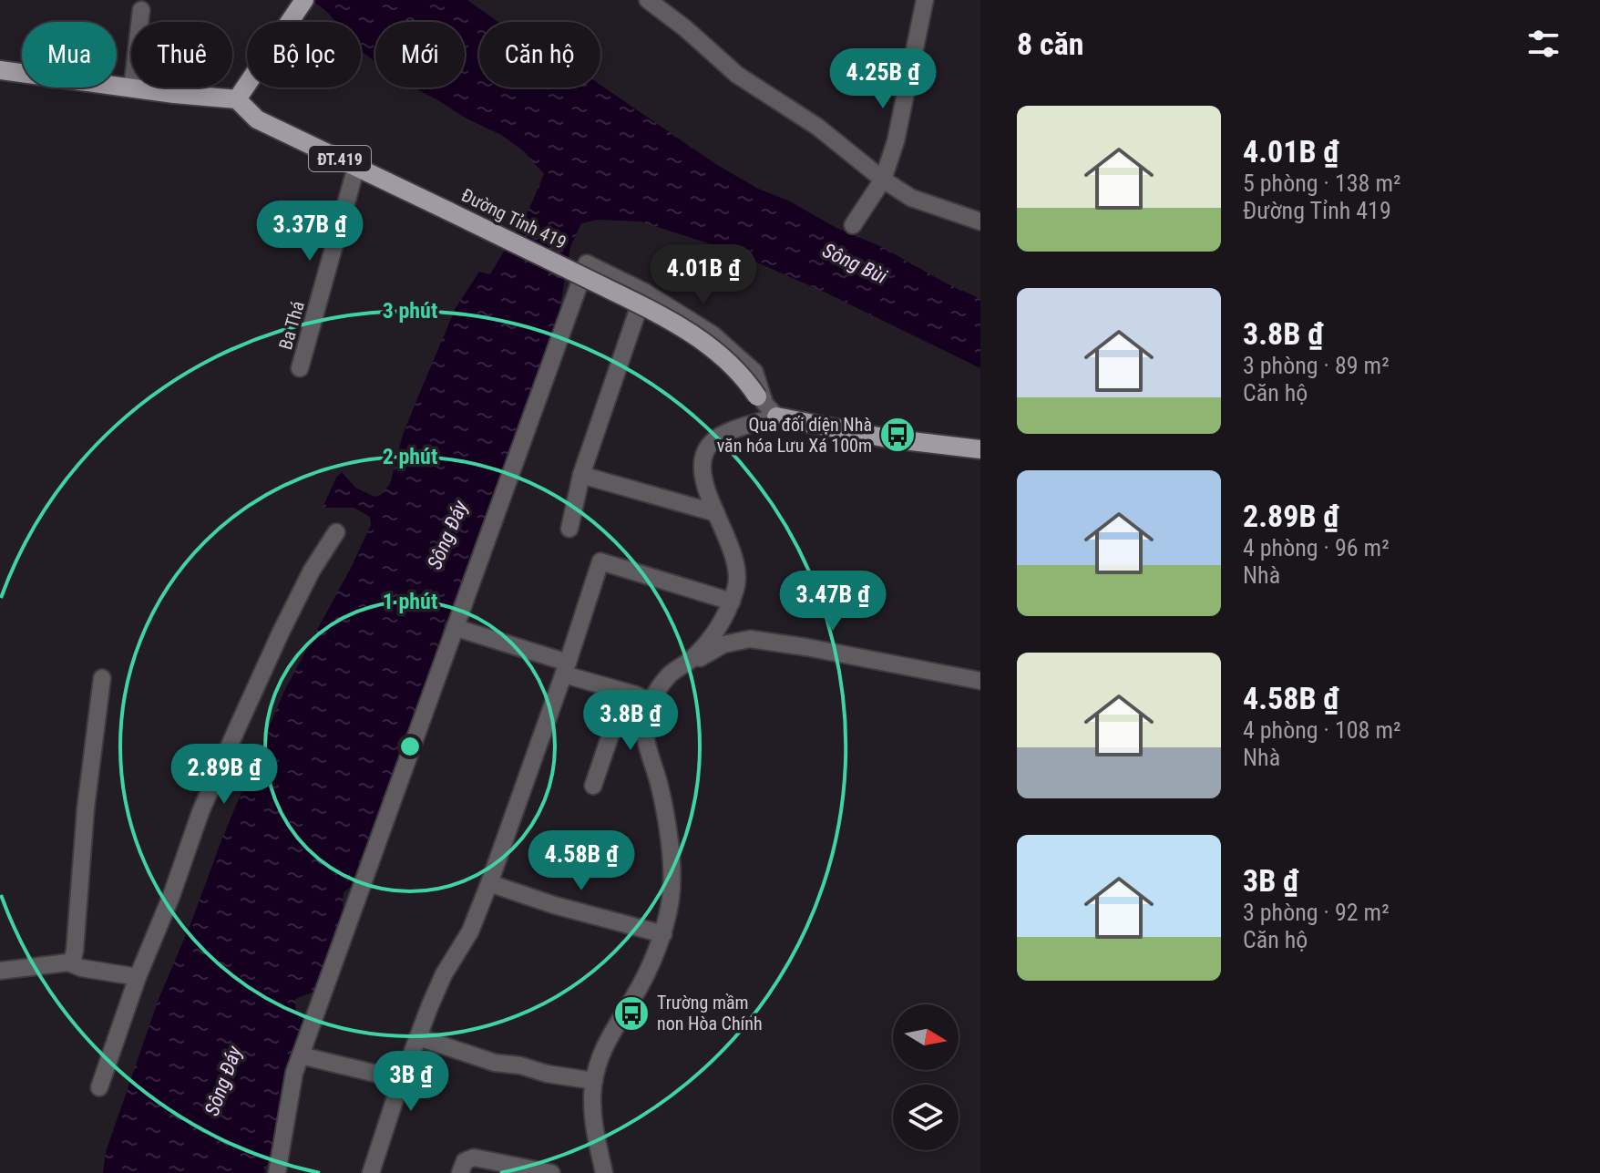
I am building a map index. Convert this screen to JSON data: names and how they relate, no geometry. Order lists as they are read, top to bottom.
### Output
{
  "streets": {
    "main road": ["ĐT.419", "Đường Tỉnh 419"],
    "street": ["Ba Thá"]
  },
  "crossings": [
    ["Đường Tỉnh 419", "Ba Thá"]
  ],
  "water": ["Sông Bùi", "Sông Đáy"],
  "places": {
    "bus stop": ["Qua đối diện Nhà văn hóa Lưu Xá 100m", "Trường mầm non Hòa Chính"]
  },
  "north": "right",
  "page": {
    "heading": "8 căn",
    "chip": [
      "Mua",
      "Thuê",
      "Bộ lọc",
      "Mới",
      "Căn hộ"
    ],
    "price": [
      "4.25B ₫",
      "3.37B ₫",
      "4.01B ₫",
      "3.47B ₫",
      "3.8B ₫",
      "2.89B ₫",
      "4.58B ₫",
      "3B ₫"
    ],
    "list": [
      {
        "name": "4.01B ₫",
        "note": "5 phòng · 138 m² · Đường Tỉnh 419"
      },
      {
        "name": "3.8B ₫",
        "note": "3 phòng · 89 m² · Căn hộ"
      },
      {
        "name": "2.89B ₫",
        "note": "4 phòng · 96 m² · Nhà"
      },
      {
        "name": "4.58B ₫",
        "note": "4 phòng · 108 m² · Nhà"
      },
      {
        "name": "3B ₫",
        "note": "3 phòng · 92 m² · Căn hộ"
      }
    ]
  },
  "rings": ["3 phút", "2 phút", "1 phút"]
}
